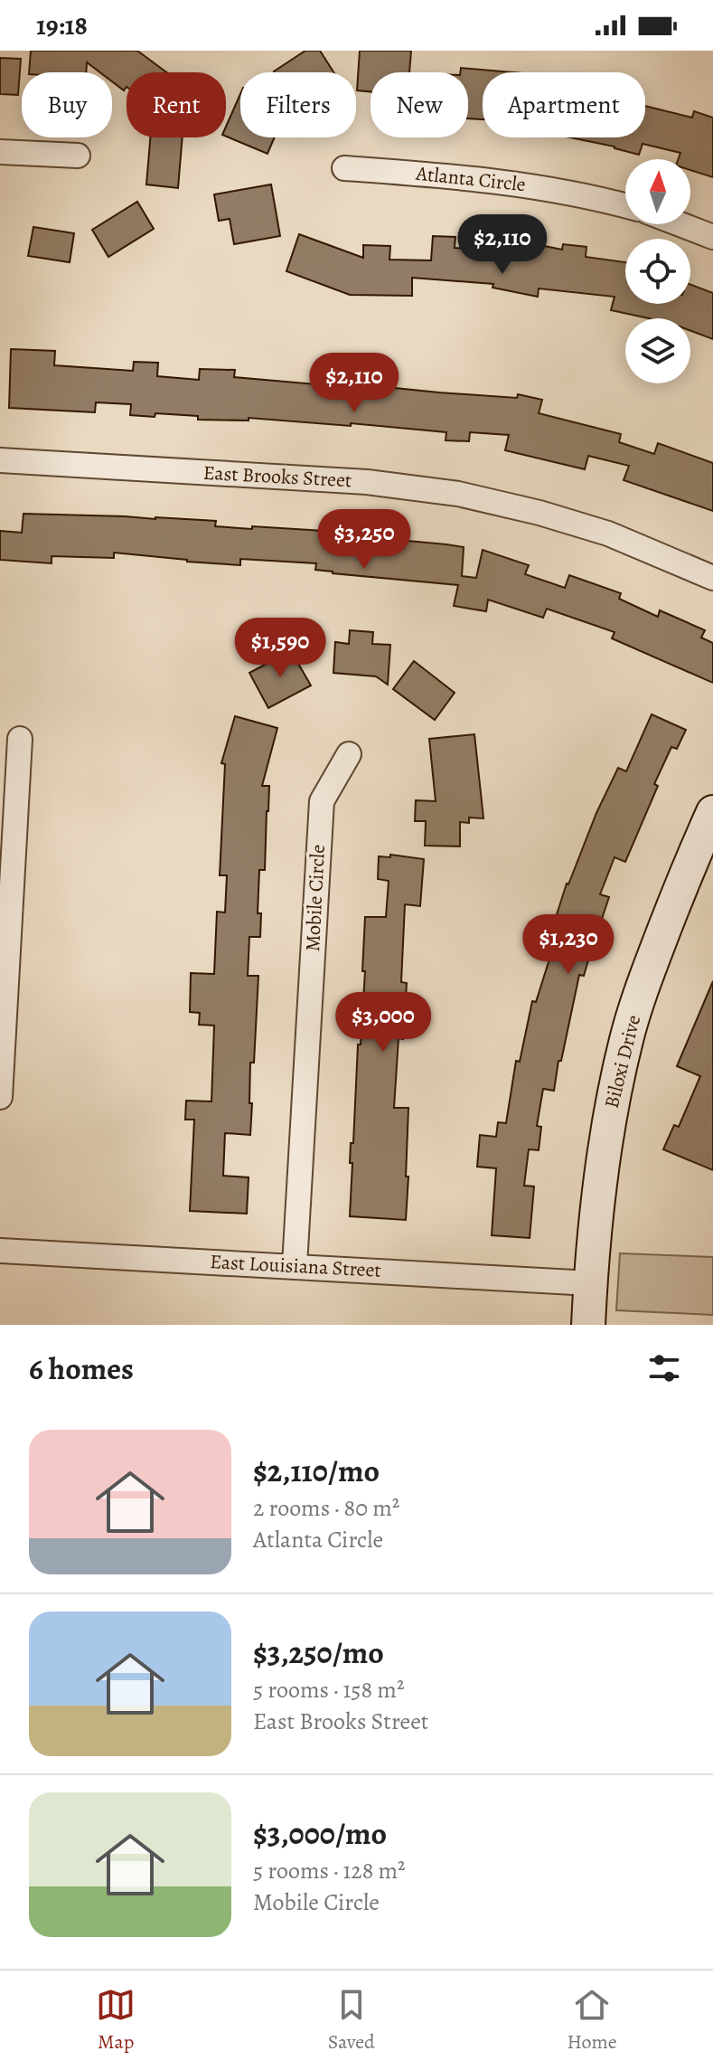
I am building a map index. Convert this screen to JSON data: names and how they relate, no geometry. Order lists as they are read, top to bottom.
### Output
{
  "streets": {
    "street": [
      "Atlanta Circle",
      "East Brooks Street",
      "Mobile Circle",
      "Biloxi Drive",
      "East Louisiana Street"
    ]
  },
  "crossings": [
    ["Mobile Circle", "East Louisiana Street"],
    ["Biloxi Drive", "East Louisiana Street"]
  ],
  "north": "top",
  "page": {
    "status": "19:18",
    "chip": [
      "Buy",
      "Rent",
      "Filters",
      "New",
      "Apartment"
    ],
    "price": [
      "$2,110",
      "$2,110",
      "$3,250",
      "$1,590",
      "$1,230",
      "$3,000"
    ],
    "heading": "6 homes",
    "list": [
      {
        "name": "$2,110/mo",
        "note": "2 rooms · 80 m² · Atlanta Circle"
      },
      {
        "name": "$3,250/mo",
        "note": "5 rooms · 158 m² · East Brooks Street"
      },
      {
        "name": "$3,000/mo",
        "note": "5 rooms · 128 m² · Mobile Circle"
      }
    ],
    "tabs": ["Map", "Saved", "Home"]
  }
}
